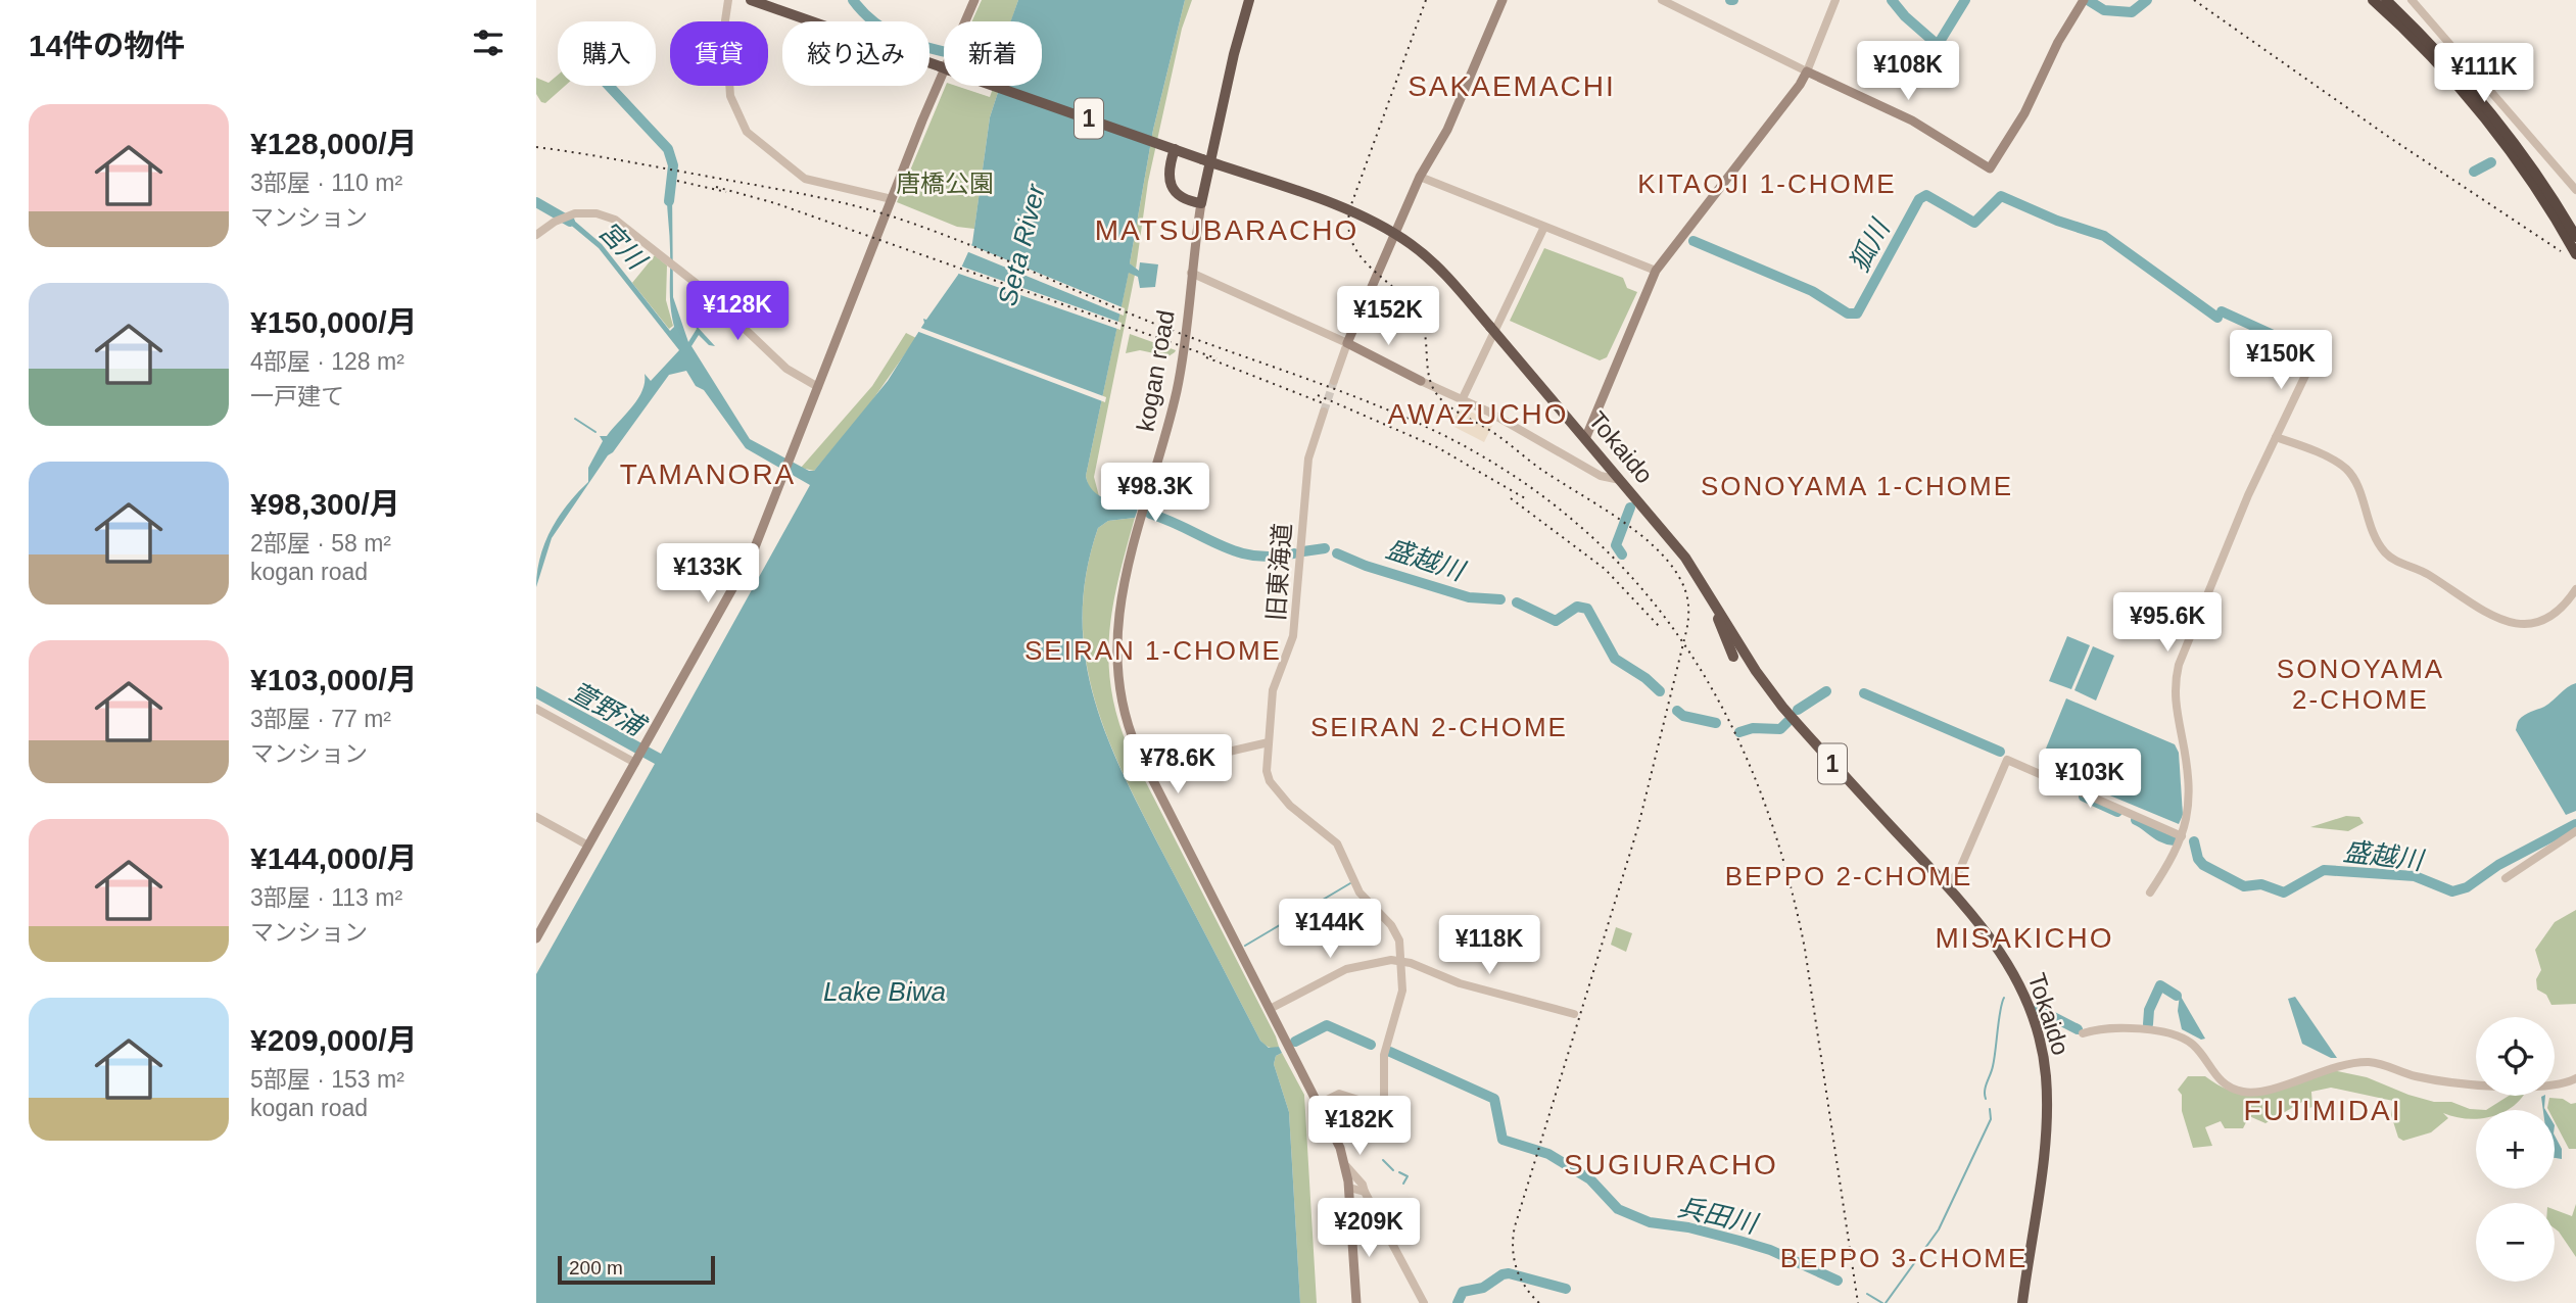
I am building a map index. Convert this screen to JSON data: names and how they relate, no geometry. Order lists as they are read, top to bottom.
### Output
{
  "streets": {
    "highway": ["1", "Tokaido"],
    "main road": ["kogan road"],
    "street": ["旧東海道"]
  },
  "crossings": [
    ["kogan road", "旧東海道"]
  ],
  "districts": [
    "SAKAEMACHI",
    "KITAOJI 1-CHOME",
    "MATSUBARACHO",
    "AWAZUCHO",
    "TAMANORA",
    "SONOYAMA 1-CHOME",
    "SEIRAN 1-CHOME",
    "SONOYAMA 2-CHOME",
    "SEIRAN 2-CHOME",
    "BEPPO 2-CHOME",
    "MISAKICHO",
    "FUJIMIDAI",
    "SUGIURACHO",
    "BEPPO 3-CHOME"
  ],
  "water": [
    "宮川",
    "Seta River",
    "狐川",
    "盛越川",
    "萱野浦",
    "Lake Biwa",
    "兵田川"
  ],
  "parks": ["唐橋公園"],
  "scale_bar": "200 m",
  "page": {
    "heading": "14件の物件",
    "chip": [
      "購入",
      "賃貸",
      "絞り込み",
      "新着"
    ],
    "price": [
      "¥108K",
      "¥111K",
      "¥128K",
      "¥152K",
      "¥150K",
      "¥98.3K",
      "¥133K",
      "¥95.6K",
      "¥78.6K",
      "¥103K",
      "¥144K",
      "¥118K",
      "¥182K",
      "¥209K"
    ],
    "list": [
      {
        "name": "¥128,000/月",
        "note": "3部屋 · 110 m² · マンション"
      },
      {
        "name": "¥150,000/月",
        "note": "4部屋 · 128 m² · 一戸建て"
      },
      {
        "name": "¥98,300/月",
        "note": "2部屋 · 58 m² · kogan road"
      },
      {
        "name": "¥103,000/月",
        "note": "3部屋 · 77 m² · マンション"
      },
      {
        "name": "¥144,000/月",
        "note": "3部屋 · 113 m² · マンション"
      },
      {
        "name": "¥209,000/月",
        "note": "5部屋 · 153 m² · kogan road"
      }
    ],
    "map_buttons": ["+", "−"],
    "scale": "200 m"
  }
}
